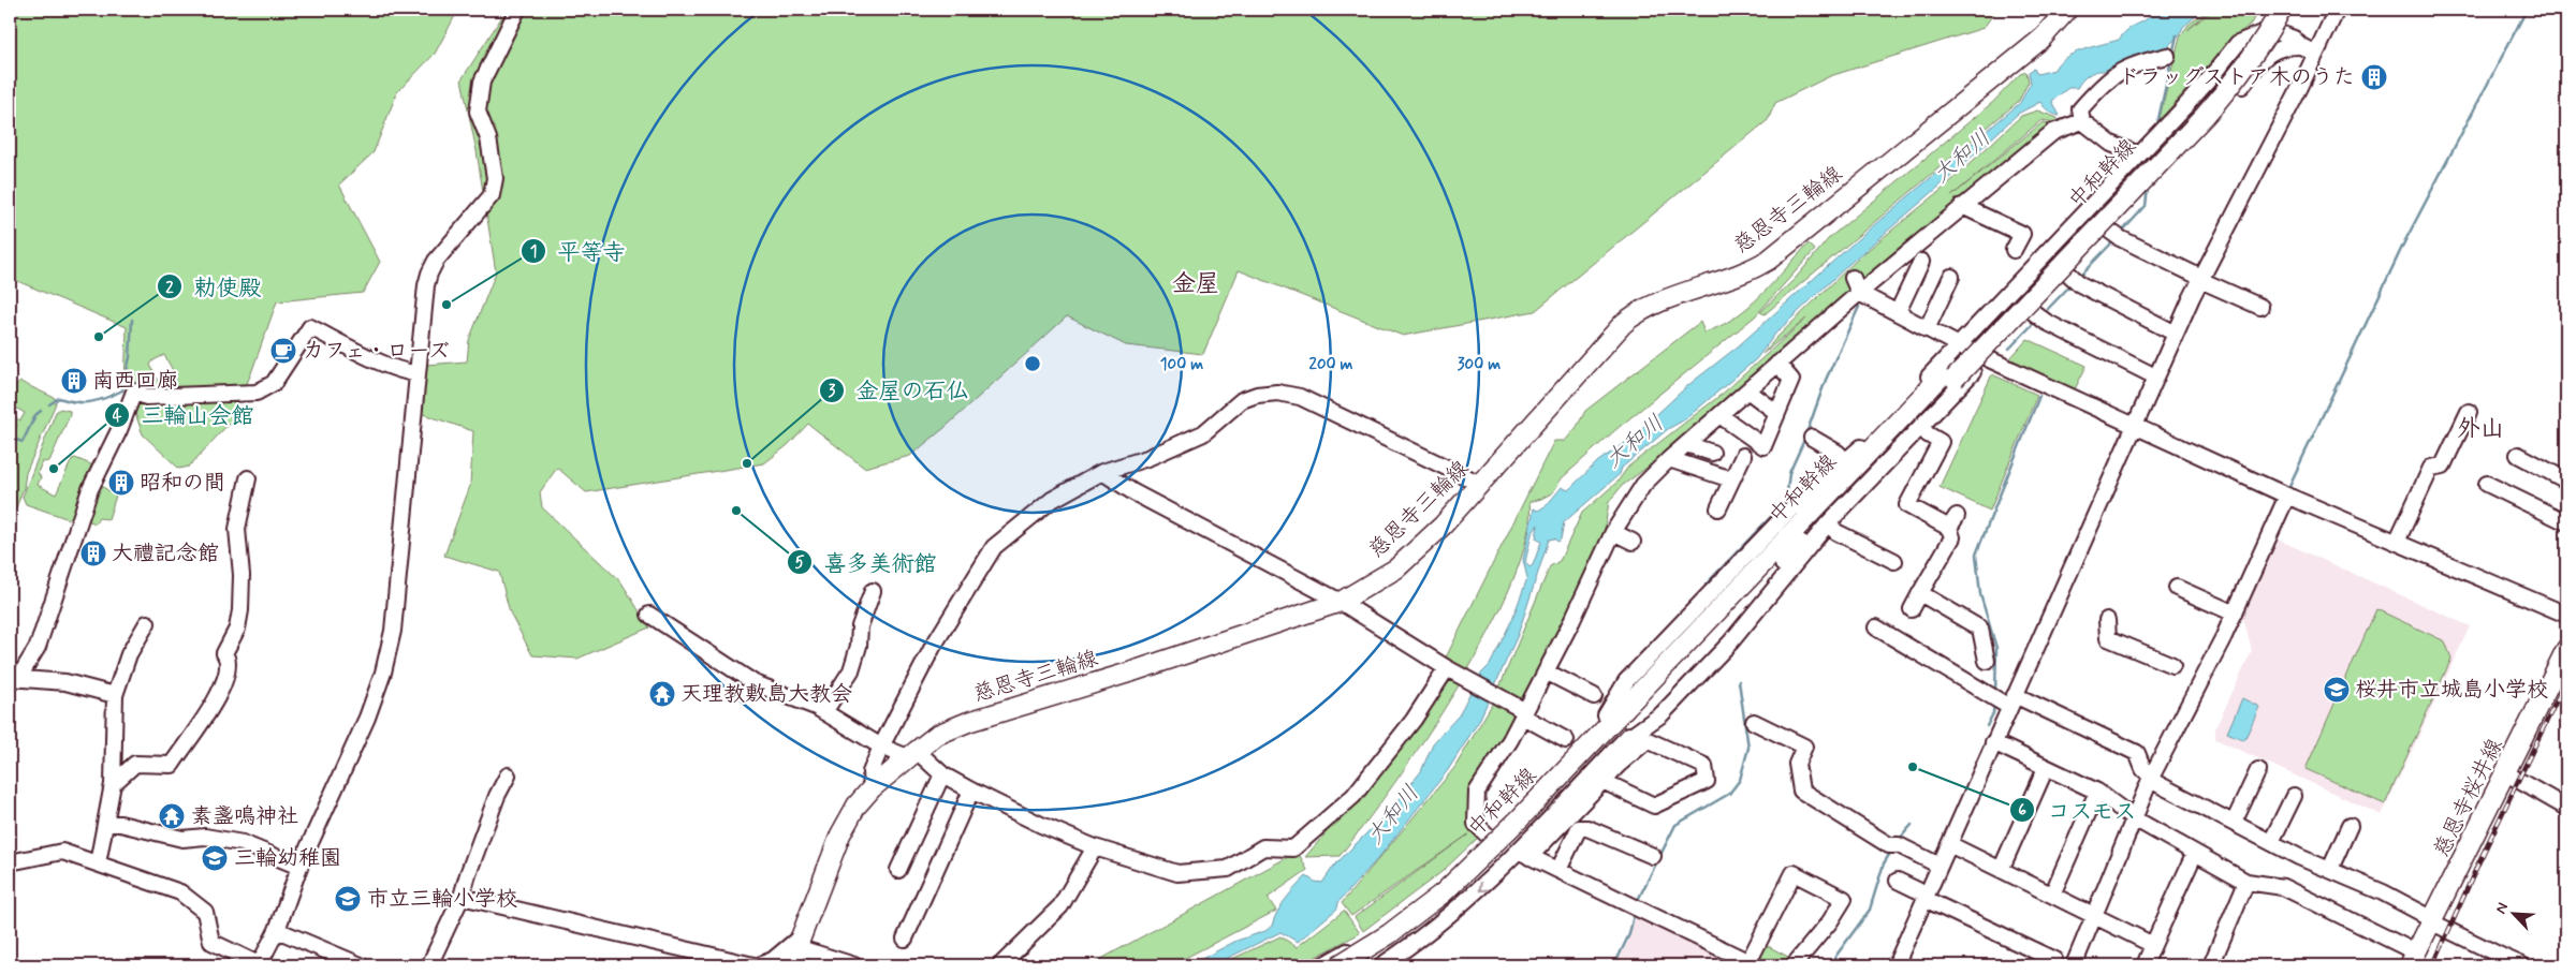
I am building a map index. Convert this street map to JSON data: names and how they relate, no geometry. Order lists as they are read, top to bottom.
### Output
{
  "streets": {
    "main road": ["中和幹線", "慈恩寺三輪線", "慈恩寺桜井線"]
  },
  "districts": ["金屋", "外山"],
  "water": ["大和川"],
  "places": {
    "building": [
      "ドラッグストア木のうた",
      "南西回廊",
      "昭和の間",
      "大禮記念館"
    ],
    "other": [
      "平等寺",
      "勅使殿",
      "金屋の石仏",
      "三輪山会館",
      "喜多美術館",
      "コスモス"
    ],
    "cafe": ["カフェ・ローズ"],
    "school or university": ["桜井市立城島小学校", "三輪幼稚園", "市立三輪小学校"],
    "temple": ["天理教敷島大教会", "素盞鳴神社"]
  },
  "north": "top left",
  "rings": ["100 m", "200 m", "300 m"]
}
